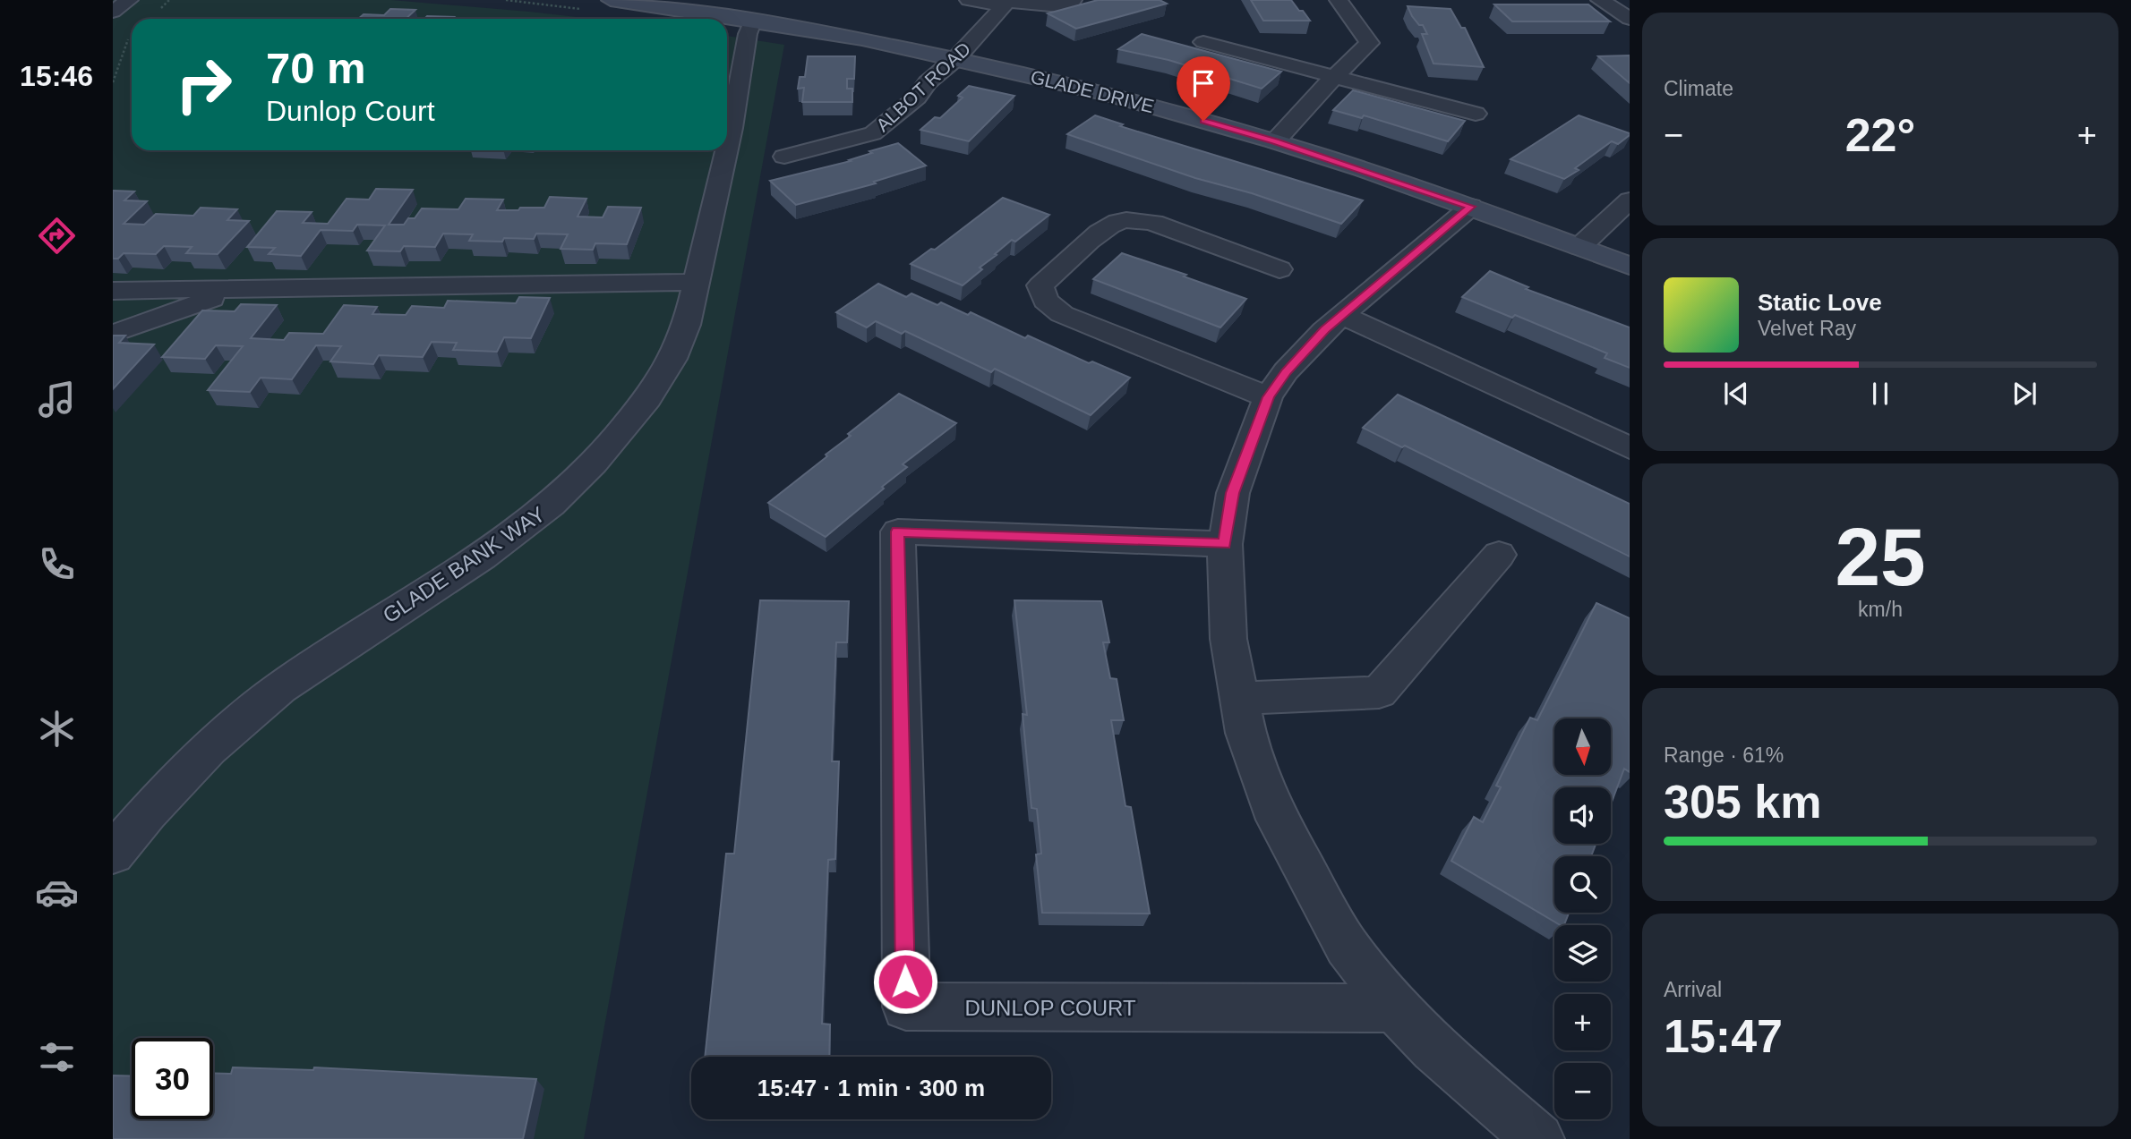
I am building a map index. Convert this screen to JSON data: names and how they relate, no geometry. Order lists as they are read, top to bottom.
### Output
{
  "streets": {
    "street": [
      "ALBOT ROAD",
      "GLADE DRIVE",
      "GLADE BANK WAY",
      "DUNLOP COURT"
    ]
  },
  "crossings": [
    ["ALBOT ROAD", "GLADE DRIVE"],
    ["GLADE DRIVE", "GLADE BANK WAY"]
  ],
  "north": "bottom",
  "page": {
    "tabs": "15:46",
    "tile": [
      "Climate",
      ["25", "km/h"],
      ["Range · 61%", "305 km"],
      ["Arrival", "15:47"]
    ],
    "turn": ["70 m", "Dunlop Court"],
    "heat": ["−", "22°", "+"],
    "song": ["Static Love", "Velvet Ray"],
    "map_buttons": ["+", "−"],
    "limit": "30",
    "trip": "15:47 · 1 min · 300 m"
  }
}
